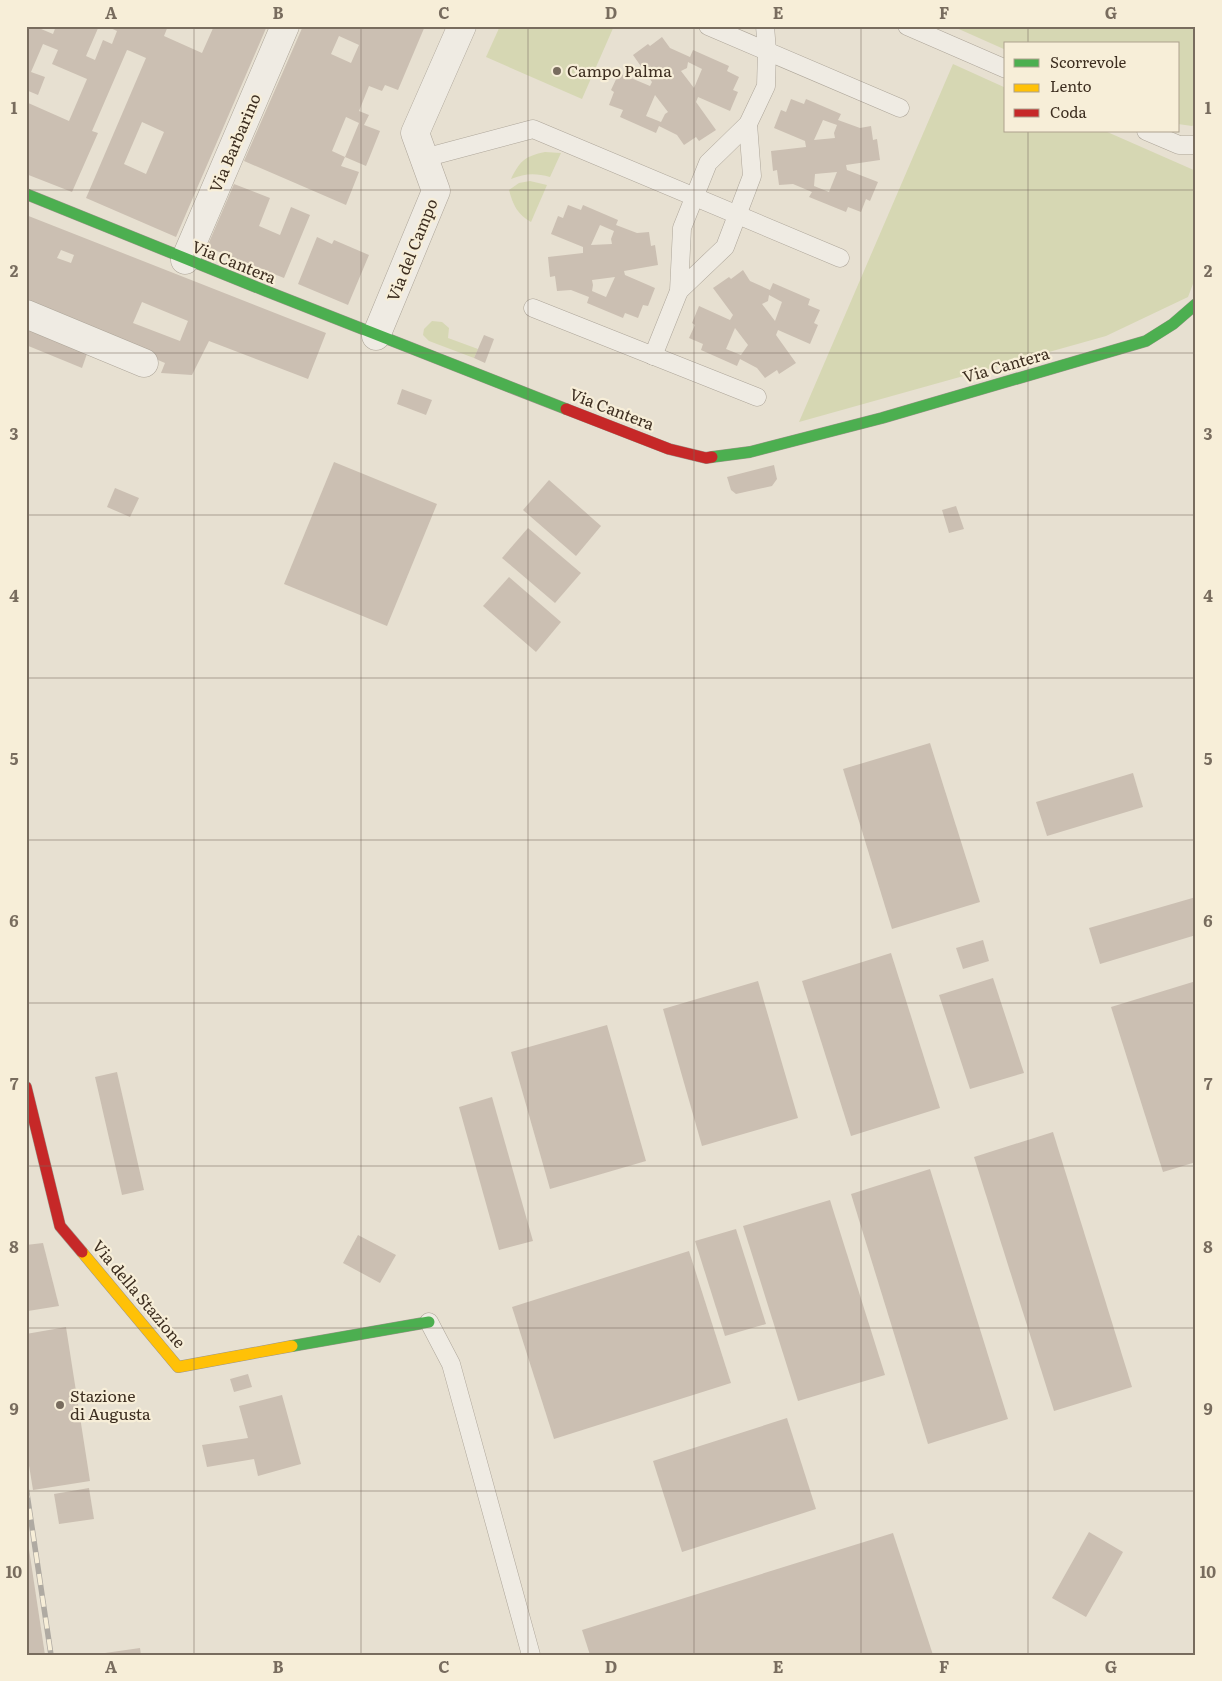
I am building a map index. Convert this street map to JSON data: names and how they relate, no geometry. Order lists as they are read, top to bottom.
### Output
{
  "streets": {
    "street": [
      "Via Barbarino",
      "Via del Campo",
      "Via Cantera",
      "Via della Stazione"
    ]
  },
  "crossings": [
    ["Via Barbarino", "Via Cantera"],
    ["Via del Campo", "Via Cantera"]
  ],
  "places": ["Campo Palma", "Stazione di Augusta"],
  "legend": ["Scorrevole", "Lento", "Coda"],
  "grid": {
    "columns": [
      "A",
      "B",
      "C",
      "D",
      "E",
      "F",
      "G"
    ],
    "rows": [
      "1",
      "2",
      "3",
      "4",
      "5",
      "6",
      "7",
      "8",
      "9",
      "10"
    ]
  }
}
